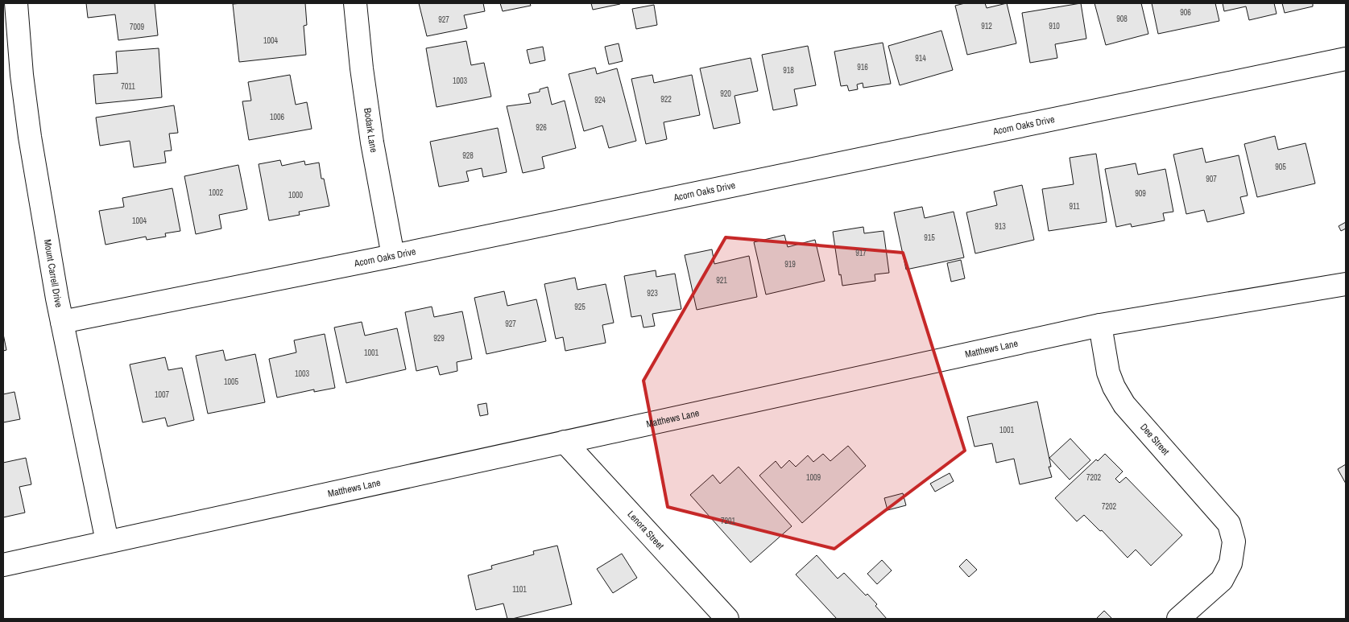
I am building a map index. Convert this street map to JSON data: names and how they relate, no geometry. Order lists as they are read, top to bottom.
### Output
{
  "streets": {
    "street": [
      "Acorn Oaks Drive",
      "Bodark Lane",
      "Mount Carrell Drive",
      "Matthews Lane",
      "Dee Street",
      "Lenora Street"
    ]
  },
  "crossings": [
    ["Acorn Oaks Drive", "Bodark Lane"],
    ["Acorn Oaks Drive", "Mount Carrell Drive"],
    ["Mount Carrell Drive", "Matthews Lane"],
    ["Matthews Lane", "Dee Street"],
    ["Matthews Lane", "Lenora Street"]
  ],
  "house_numbers": [
    "906",
    "908",
    "927",
    "912",
    "910",
    "7009",
    "1004",
    "914",
    "916",
    "918",
    "1003",
    "7011",
    "920",
    "922",
    "924",
    "1006",
    "926",
    "928",
    "905",
    "907",
    "1002",
    "909",
    "1000",
    "911",
    "1004",
    "913",
    "915",
    "917",
    "919",
    "921",
    "923",
    "925",
    "927",
    "929",
    "1001",
    "1003",
    "1005",
    "1007",
    "1001",
    "1009",
    "7202",
    "7202",
    "7201",
    "1101"
  ]
}
